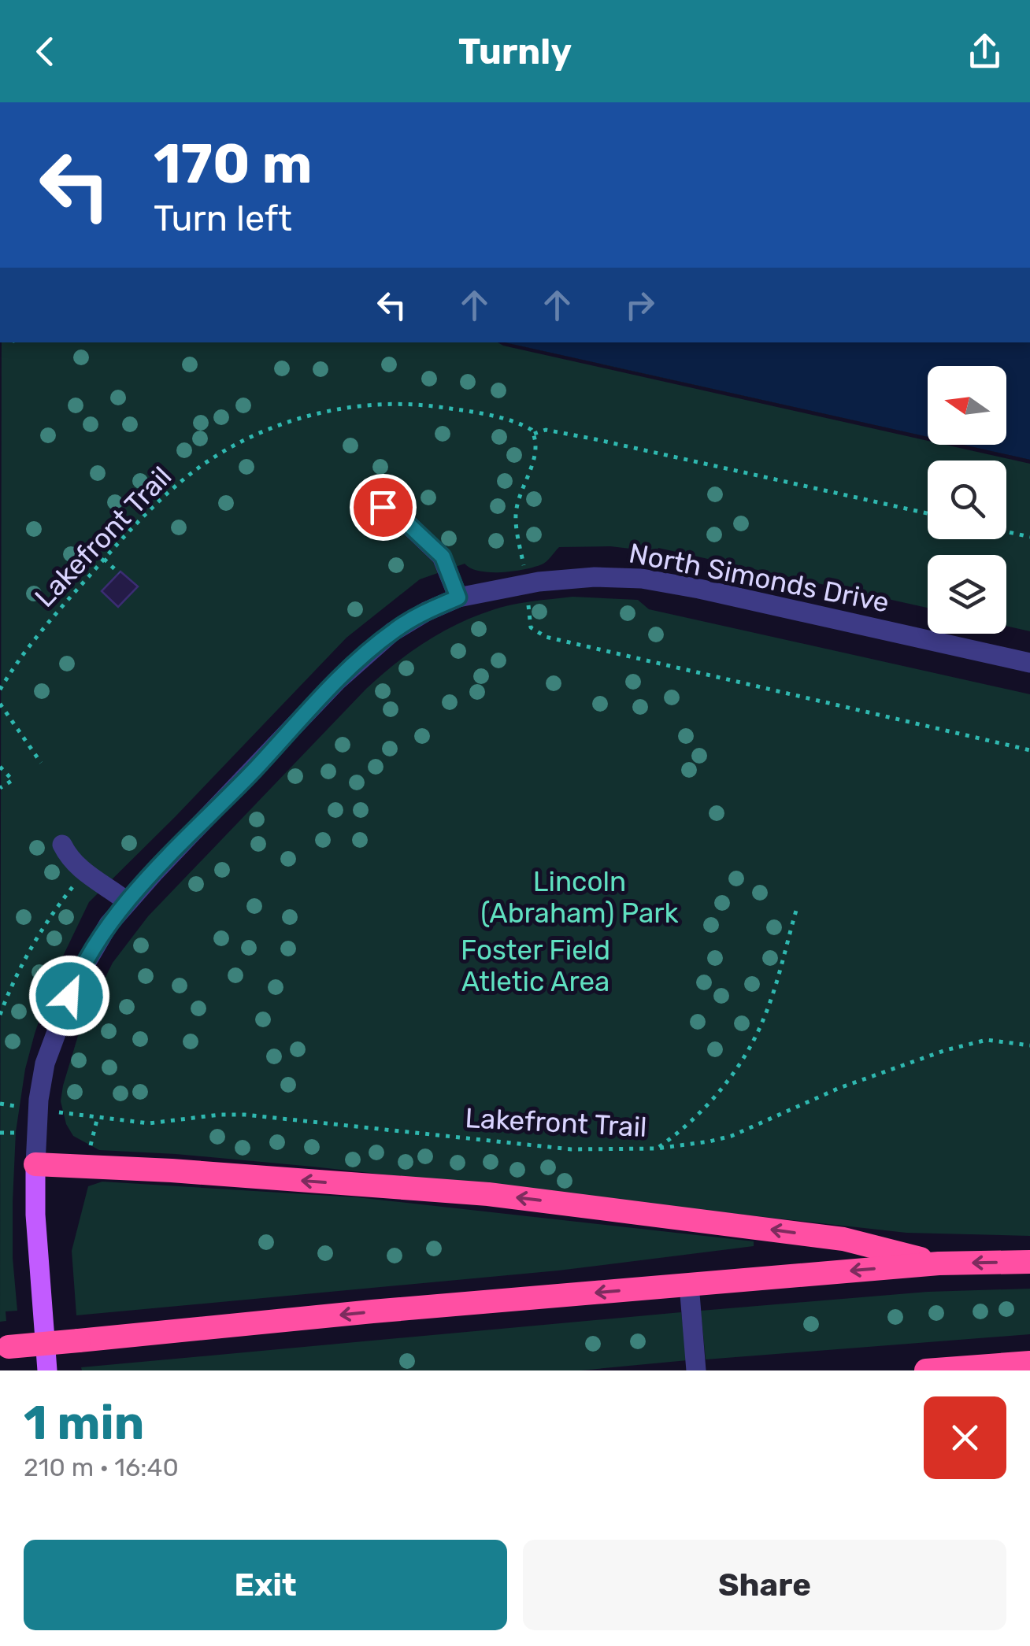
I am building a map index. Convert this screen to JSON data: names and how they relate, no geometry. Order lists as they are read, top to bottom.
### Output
{
  "streets": {
    "lane": ["North Simonds Drive"],
    "path": ["Lakefront Trail"]
  },
  "parks": ["Lincoln (Abraham) Park", "Foster Field Atletic Area"],
  "north": "left",
  "page": {
    "header": "Turnly",
    "turn": ["170 m", "Turn left"],
    "heading": ["1 min", "210 m · 16:40"],
    "buttons": ["Exit", "Share"]
  }
}
